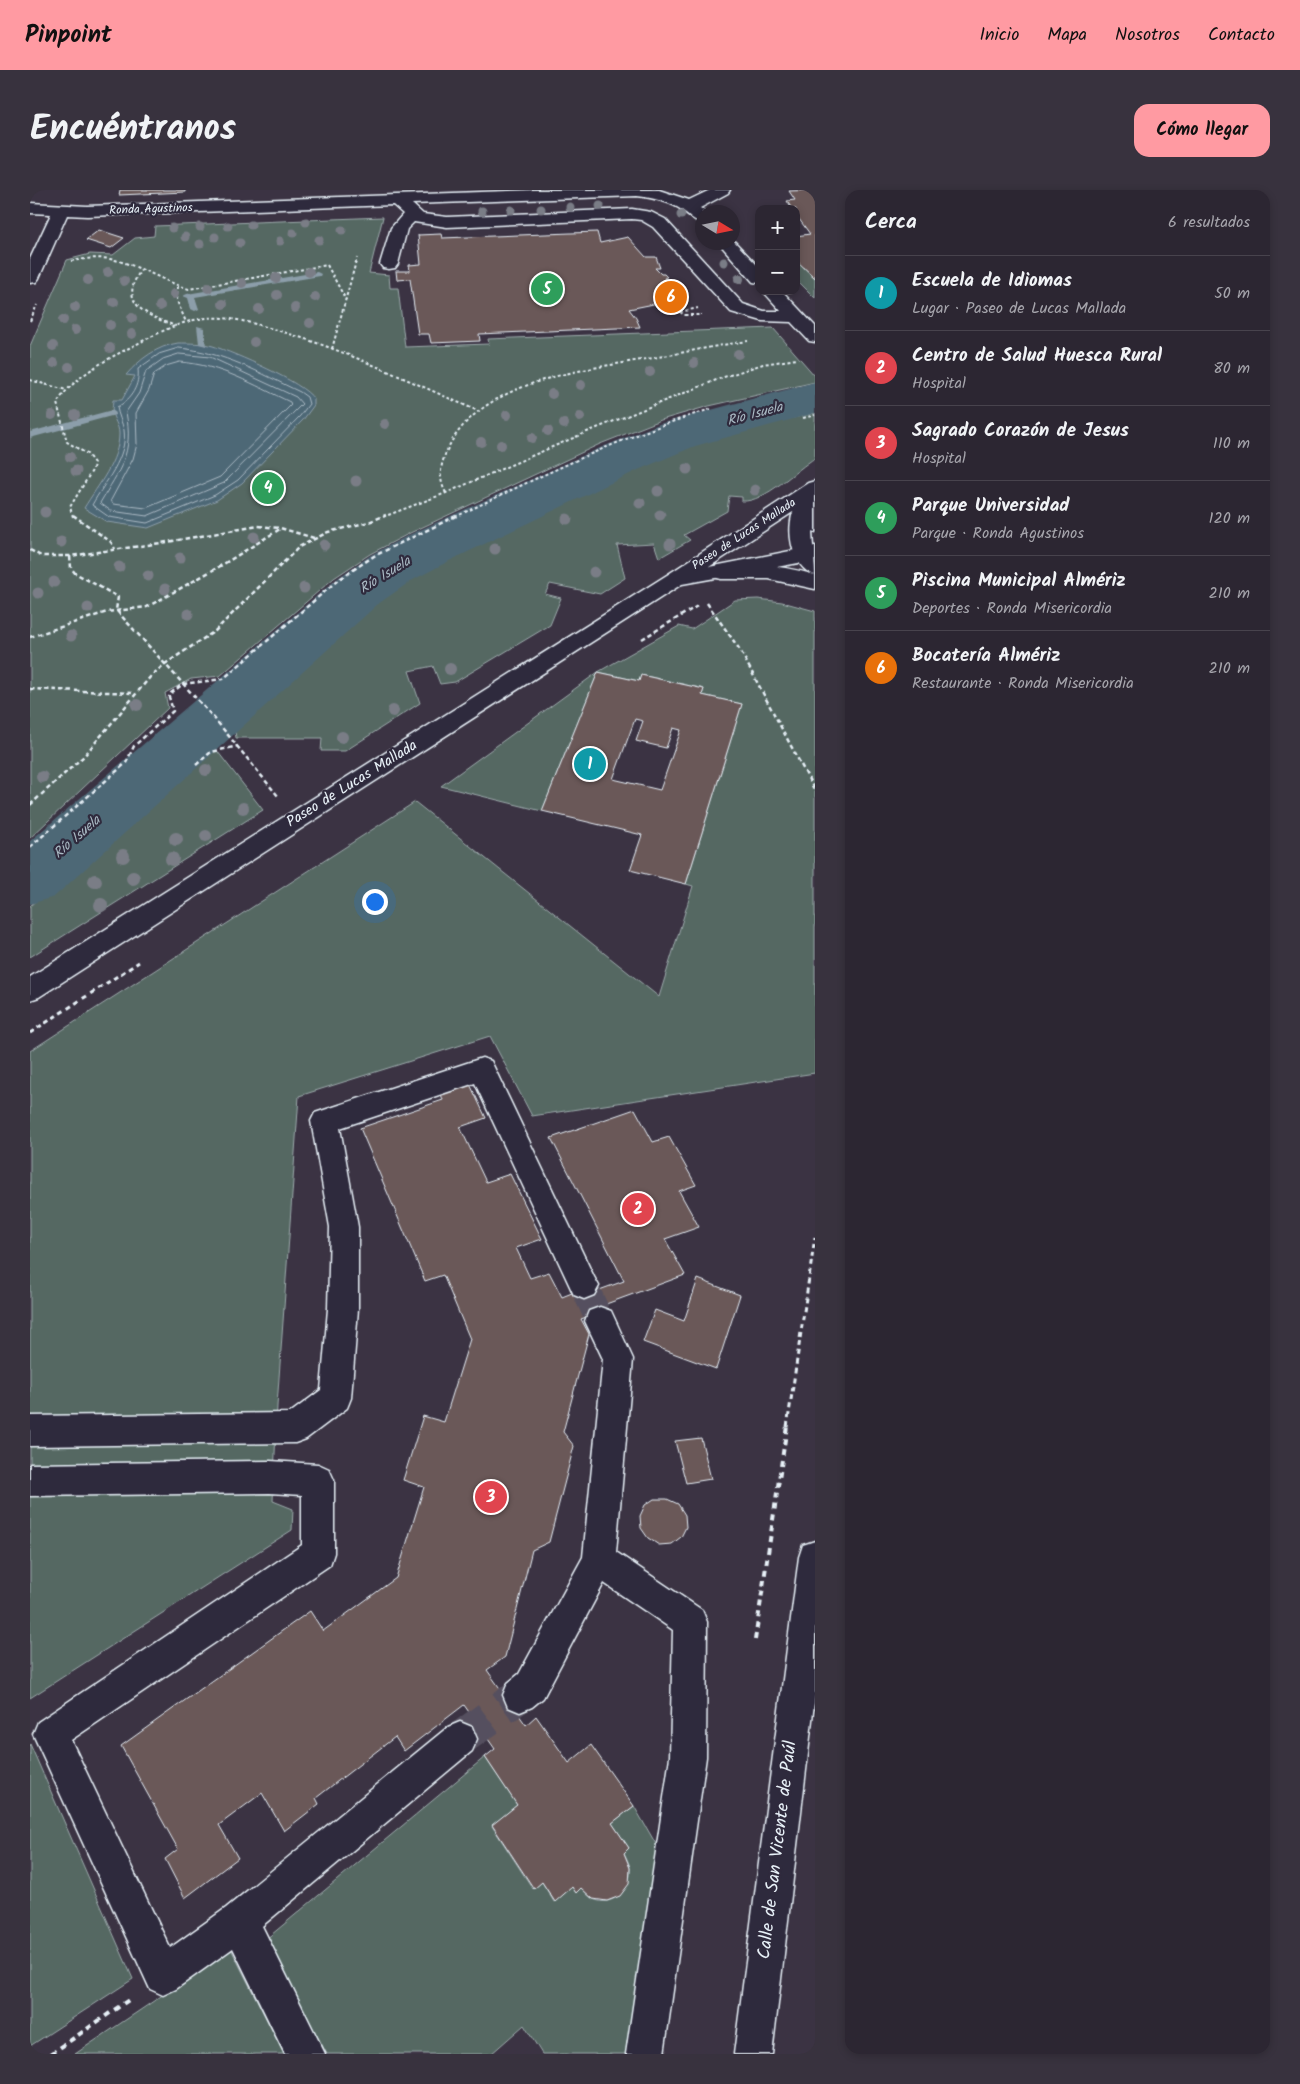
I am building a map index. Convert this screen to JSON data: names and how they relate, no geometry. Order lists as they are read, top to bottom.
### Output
{
  "streets": {
    "street": ["Ronda Agustinos", "Paseo de Lucas Mallada", "Calle de San Vicente de Paúl"]
  },
  "water": ["Río Isuela"],
  "north": "right",
  "page": {
    "header": "Pinpoint",
    "nav": [
      "Inicio",
      "Mapa",
      "Nosotros",
      "Contacto"
    ],
    "title": "Encuéntranos",
    "buttons": "Cómo llegar",
    "heading": ["Cerca", "6 resultados"],
    "map_buttons": ["+", "−"],
    "list": [
      {
        "mark": "1",
        "name": "Escuela de Idiomas",
        "note": "Lugar · Paseo de Lucas Mallada",
        "value": "50 m"
      },
      {
        "mark": "2",
        "name": "Centro de Salud Huesca Rural",
        "note": "Hospital",
        "value": "80 m"
      },
      {
        "mark": "3",
        "name": "Sagrado Corazón de Jesus",
        "note": "Hospital",
        "value": "110 m"
      },
      {
        "mark": "4",
        "name": "Parque Universidad",
        "note": "Parque · Ronda Agustinos",
        "value": "120 m"
      },
      {
        "mark": "5",
        "name": "Piscina Municipal Almériz",
        "note": "Deportes · Ronda Misericordia",
        "value": "210 m"
      },
      {
        "mark": "6",
        "name": "Bocatería Almériz",
        "note": "Restaurante · Ronda Misericordia",
        "value": "210 m"
      }
    ],
    "pins": [
      "5",
      "6",
      "4",
      "1",
      "2",
      "3"
    ]
  }
}
